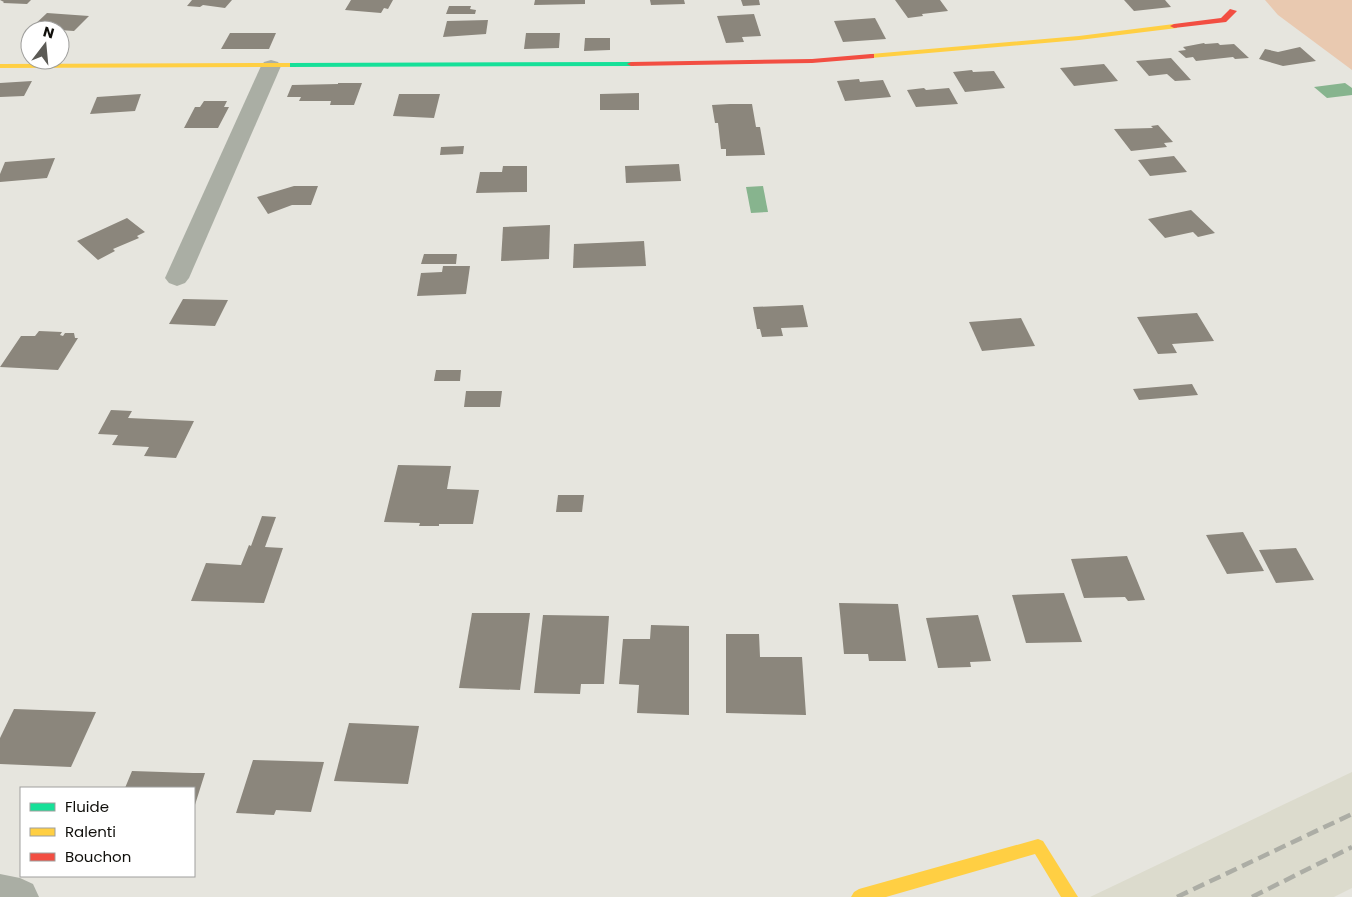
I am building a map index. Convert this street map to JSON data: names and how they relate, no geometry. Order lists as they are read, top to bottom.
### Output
{
  "legend": ["Fluide", "Ralenti", "Bouchon"],
  "north": "top"
}
